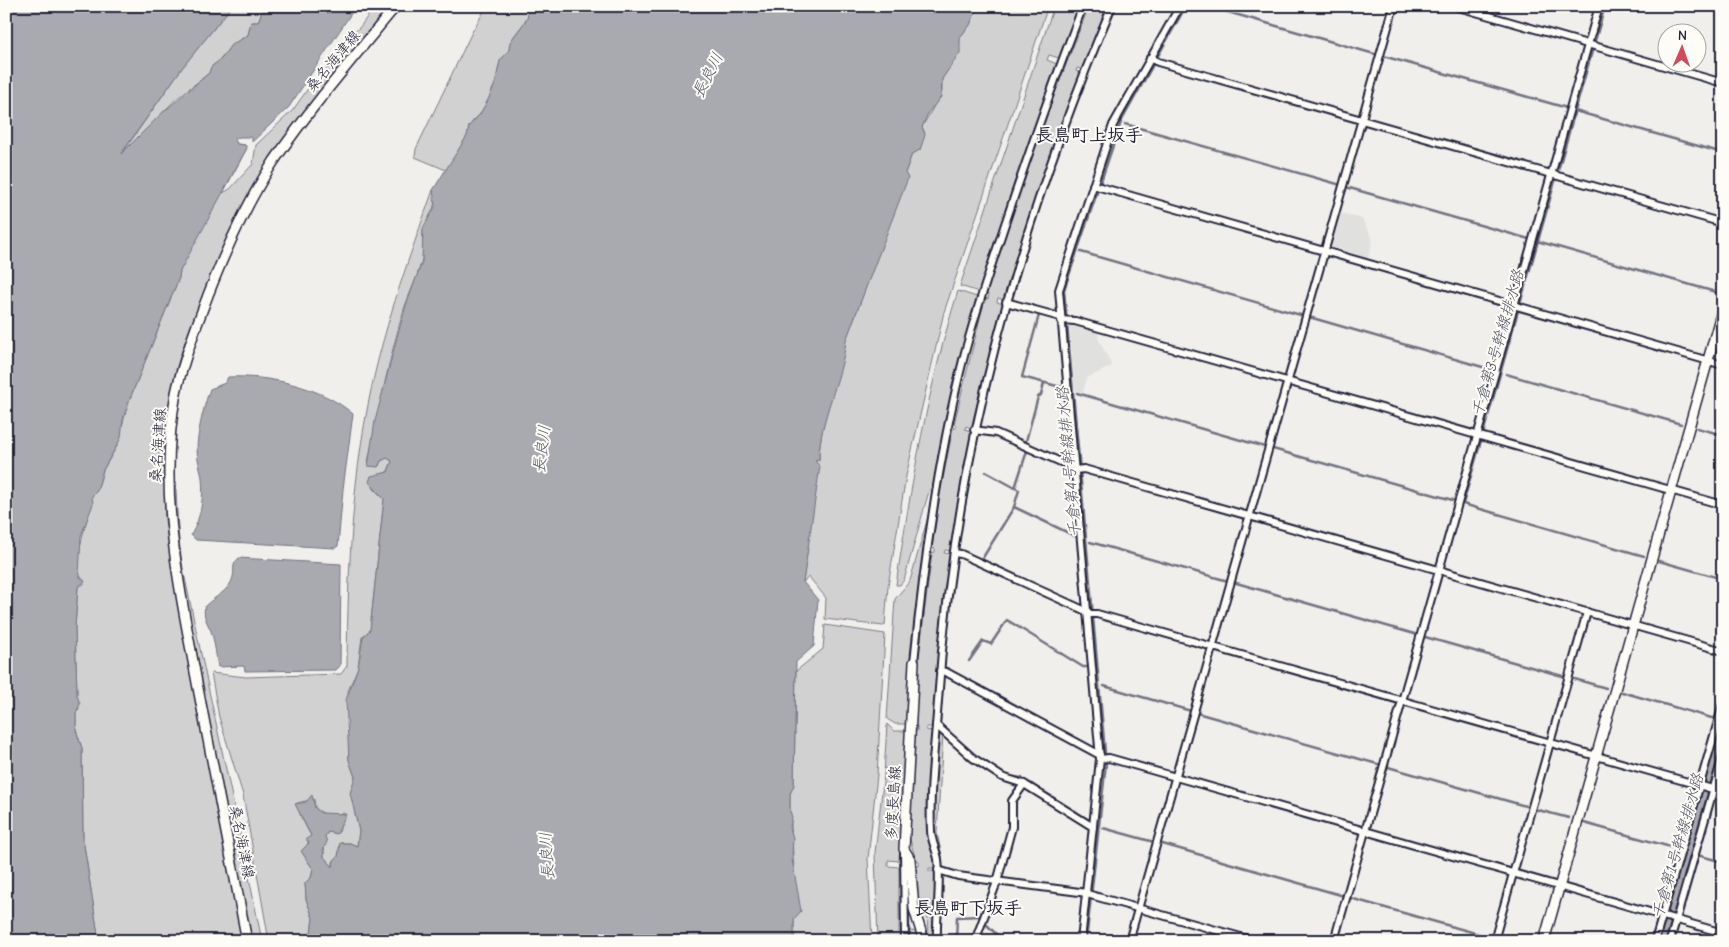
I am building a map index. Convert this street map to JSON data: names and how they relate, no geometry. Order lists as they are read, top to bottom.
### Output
{
  "streets": {
    "main road": ["桑名海津線", "多度長島線"]
  },
  "districts": ["長島町上坂手", "長島町下坂手"],
  "water": [
    "長良川",
    "千倉第3号幹線排水路",
    "千倉第4号幹線排水路",
    "千倉第1号幹線排水路"
  ],
  "north": "top"
}
